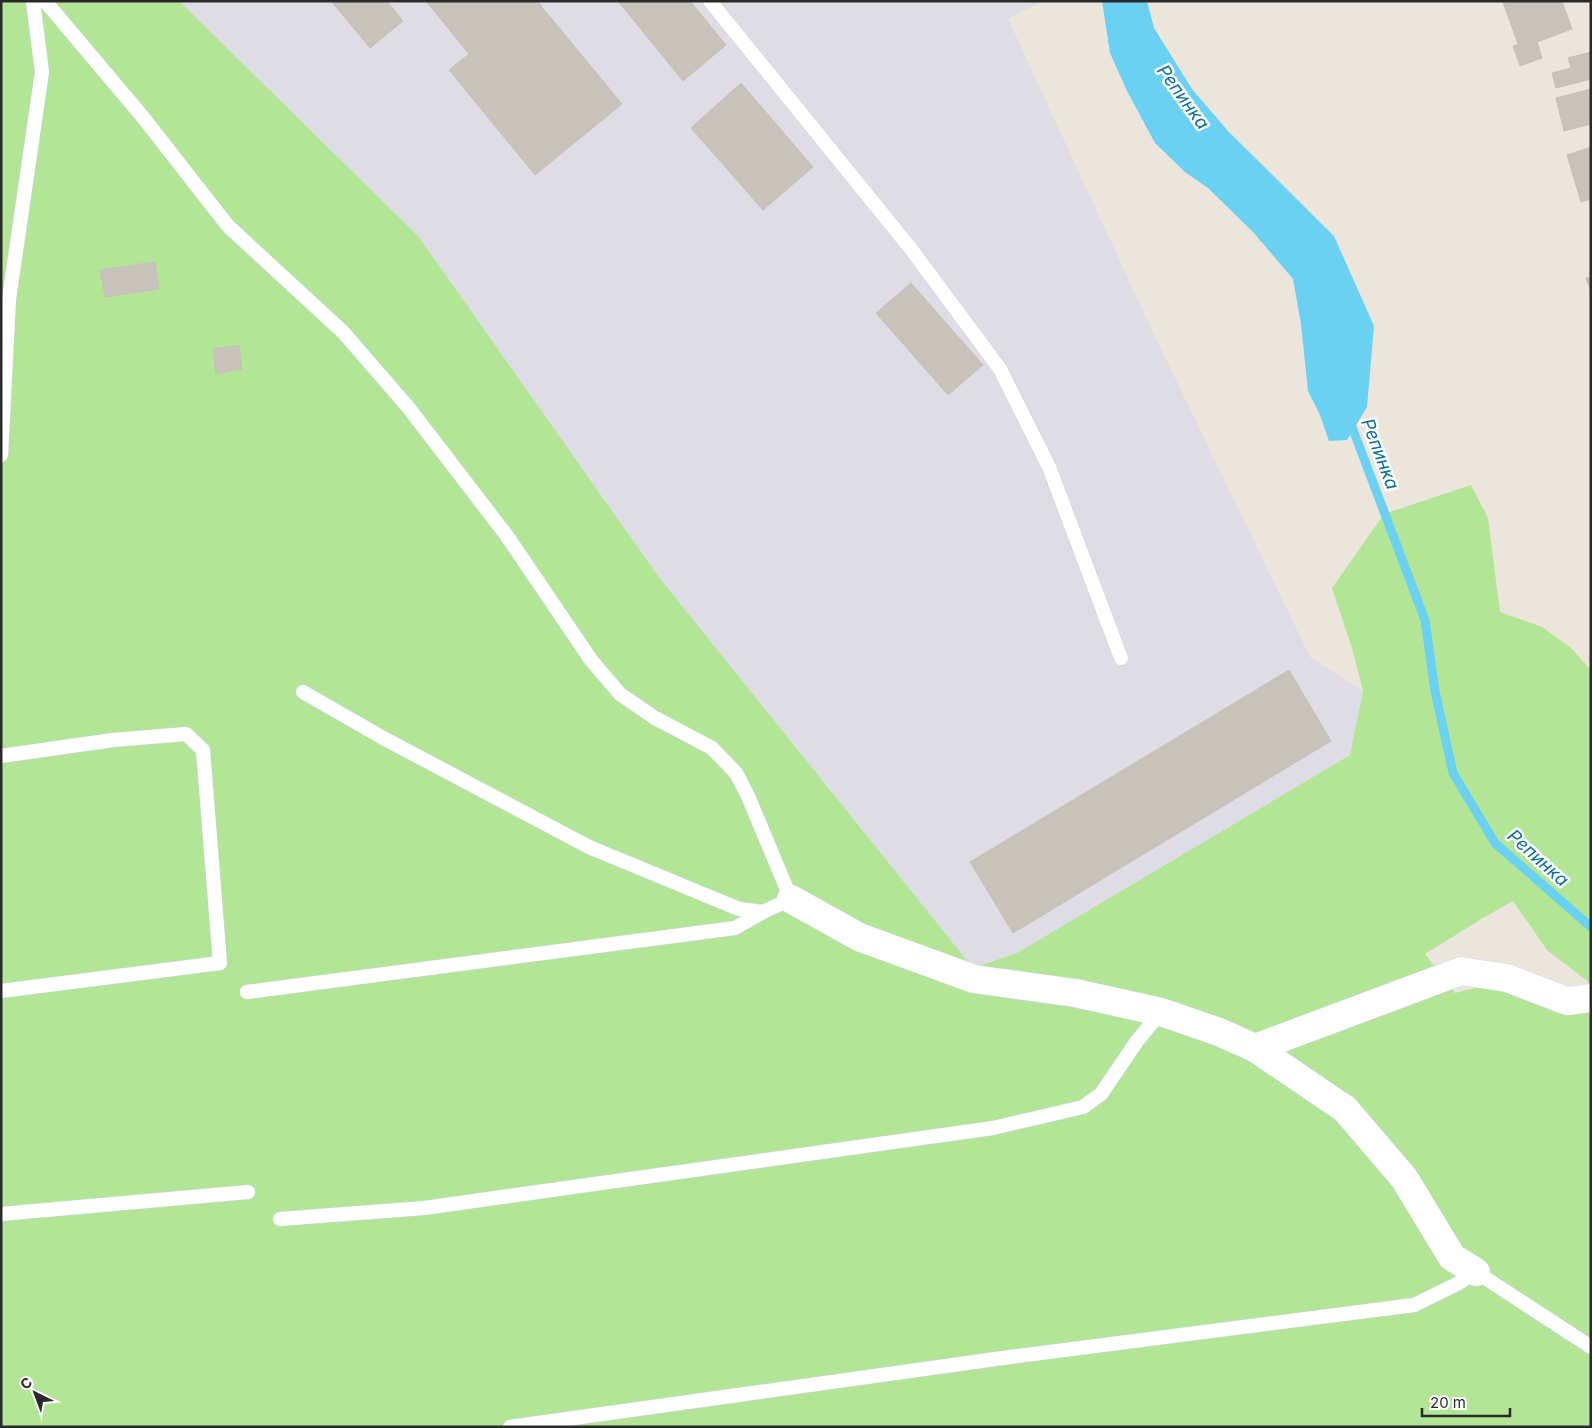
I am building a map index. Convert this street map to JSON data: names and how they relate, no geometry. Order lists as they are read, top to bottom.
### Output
{
  "water": ["Репинка"],
  "scale_bar": "20 m",
  "north": "top left"
}
